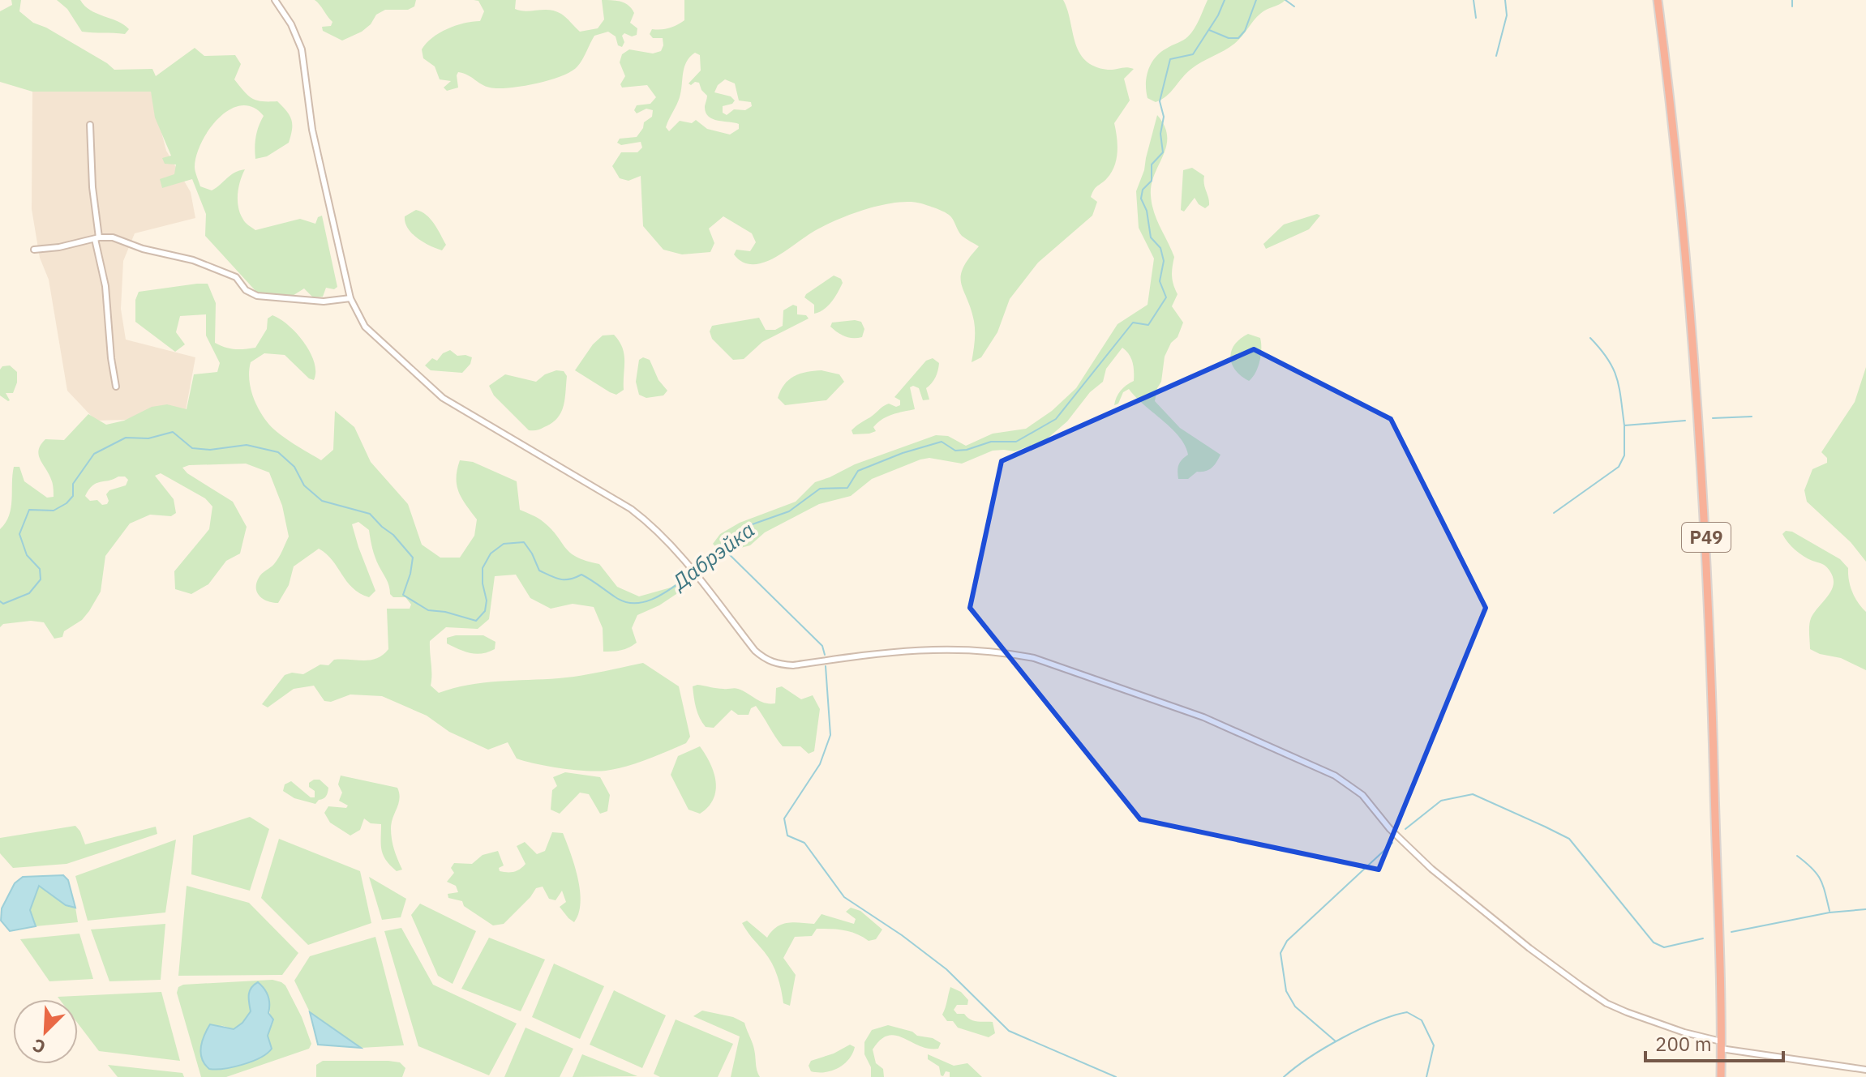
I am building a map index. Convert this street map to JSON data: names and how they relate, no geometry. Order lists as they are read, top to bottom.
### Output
{
  "streets": {
    "highway": ["Р49"]
  },
  "water": ["Дабрэйка"],
  "scale_bar": "200 m",
  "north": "bottom left"
}
